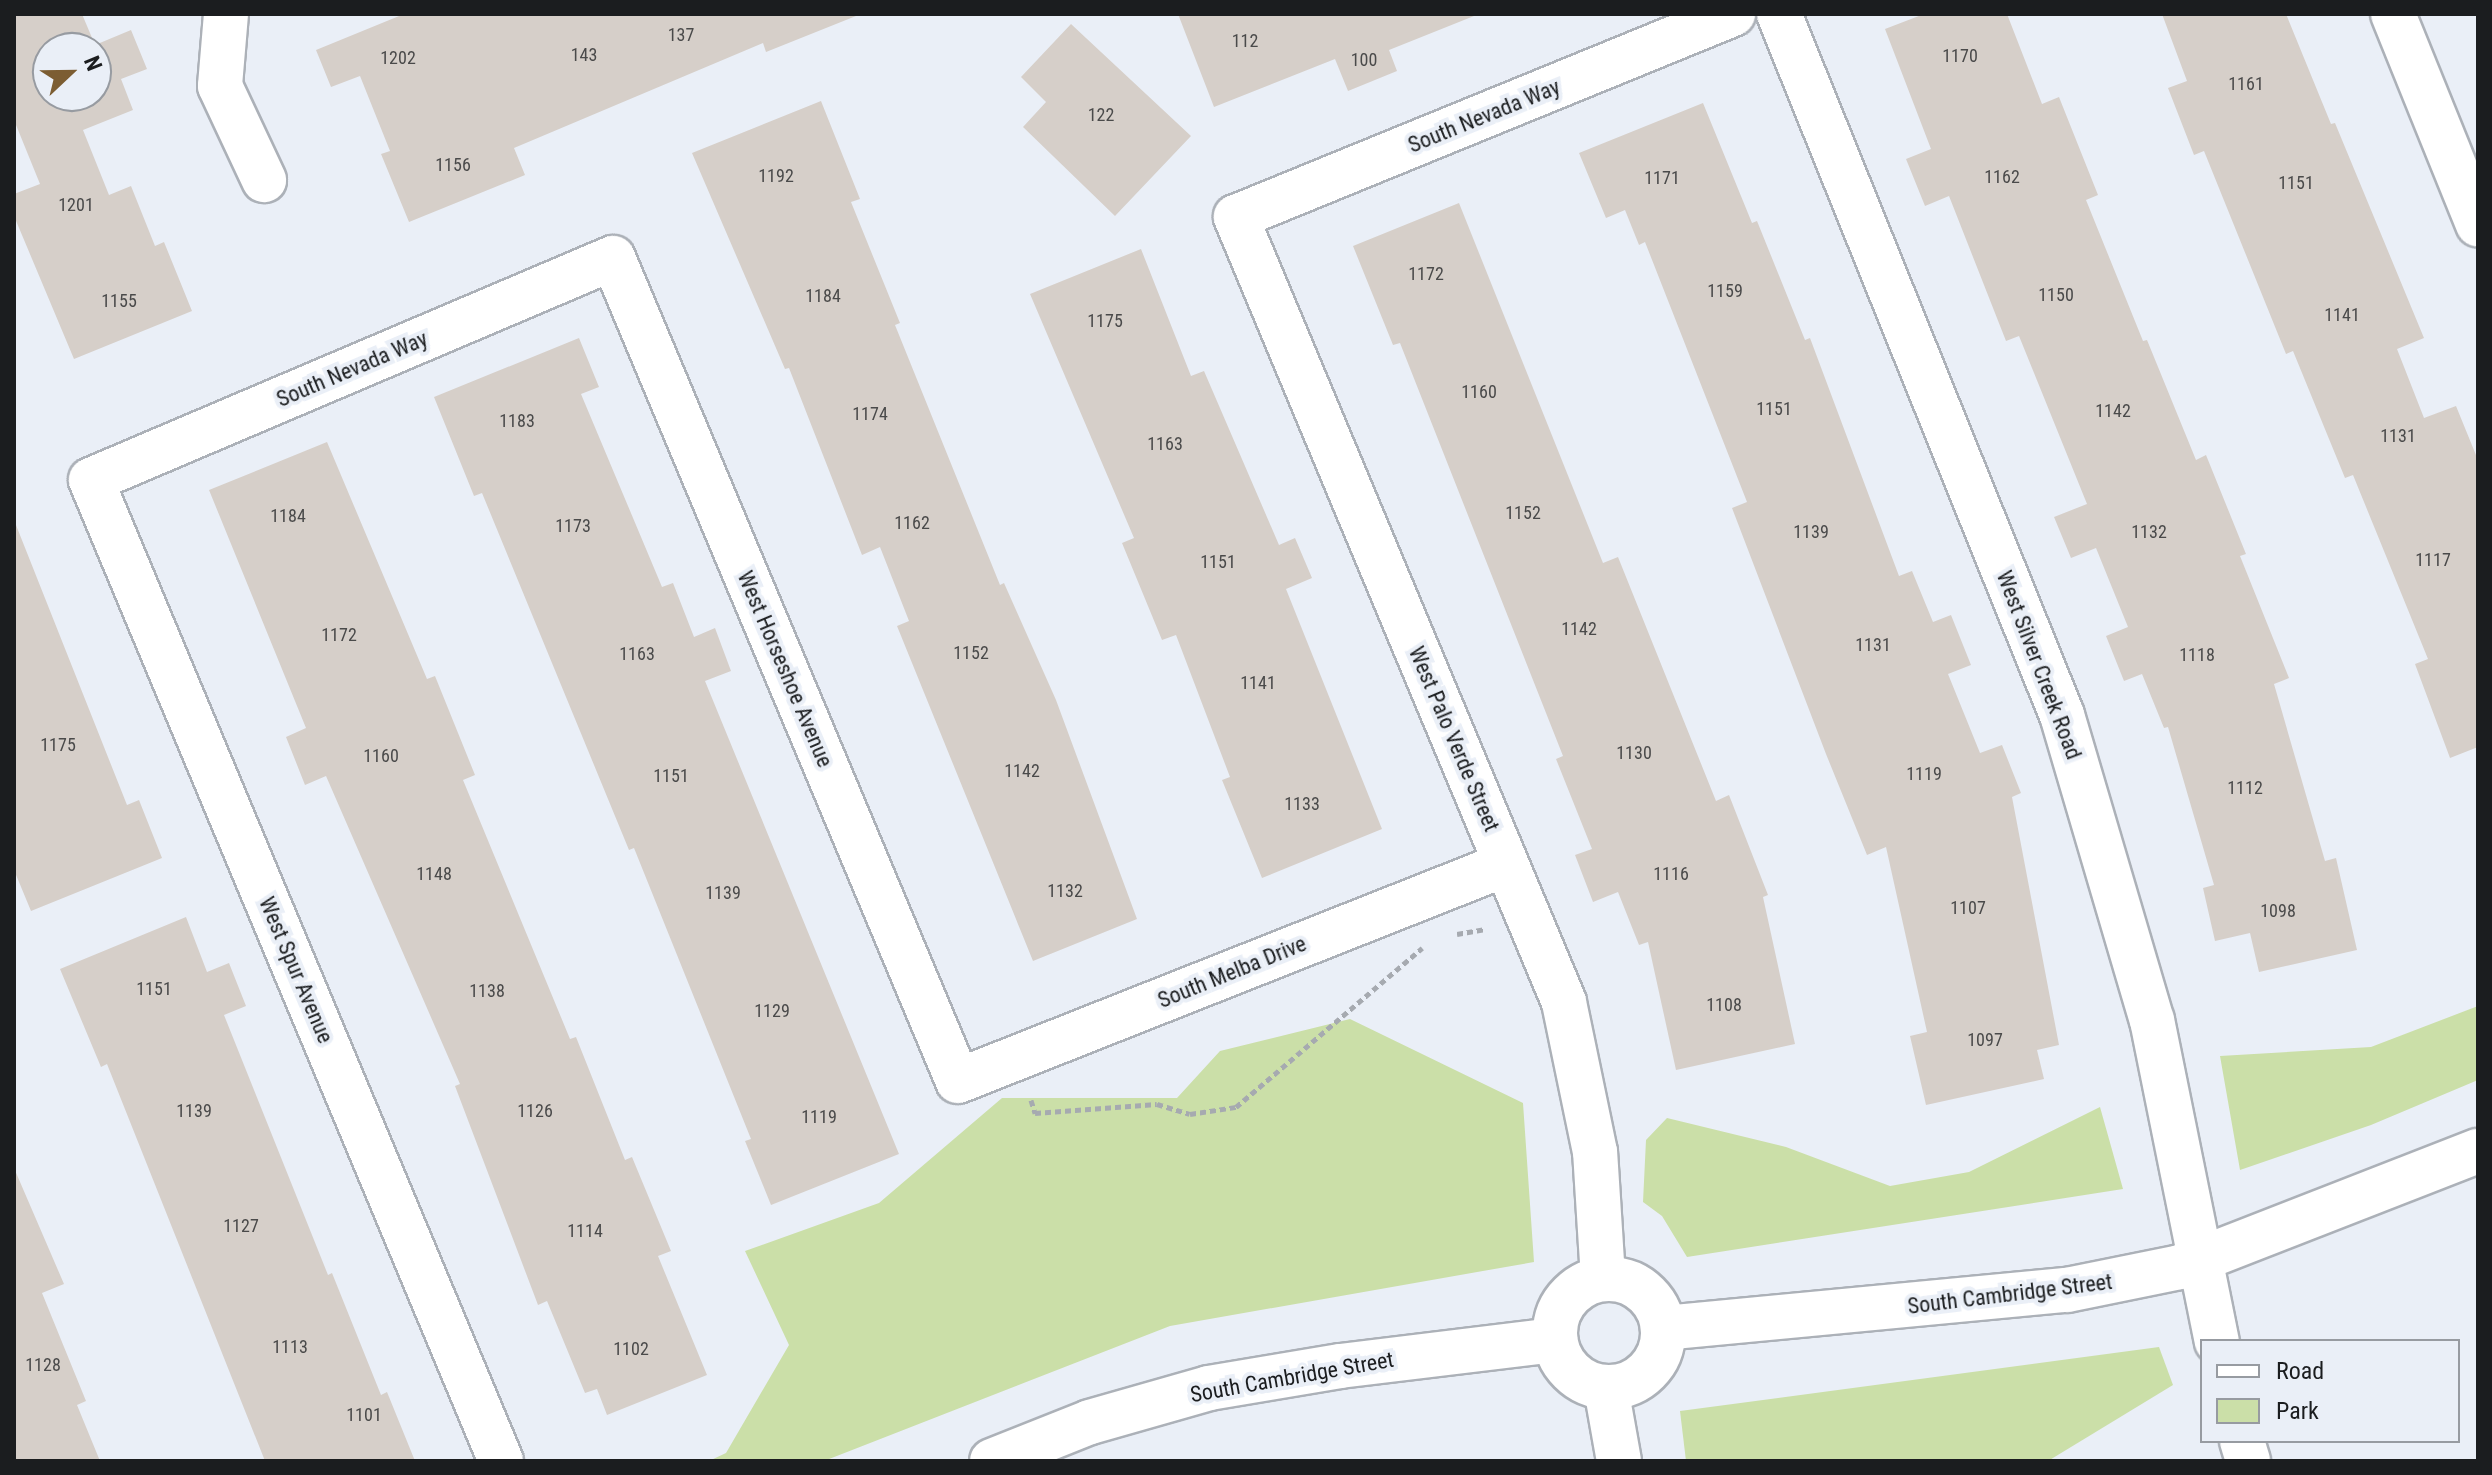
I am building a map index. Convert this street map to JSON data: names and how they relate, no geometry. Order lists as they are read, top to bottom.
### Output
{
  "streets": {
    "street": [
      "South Nevada Way",
      "West Silver Creek Road",
      "West Horseshoe Avenue",
      "West Palo Verde Street",
      "West Spur Avenue",
      "South Melba Drive",
      "South Cambridge Street"
    ]
  },
  "crossings": [
    ["South Nevada Way", "West Horseshoe Avenue"],
    ["South Nevada Way", "West Palo Verde Street"],
    ["South Nevada Way", "West Spur Avenue"],
    ["West Silver Creek Road", "South Cambridge Street"],
    ["West Horseshoe Avenue", "South Melba Drive"],
    ["West Palo Verde Street", "South Melba Drive"],
    ["West Palo Verde Street", "South Cambridge Street"]
  ],
  "house_numbers": [
    "137",
    "112",
    "143",
    "1170",
    "1202",
    "100",
    "1161",
    "122",
    "1156",
    "1192",
    "1162",
    "1171",
    "1151",
    "1201",
    "1172",
    "1159",
    "1150",
    "1184",
    "1155",
    "1141",
    "1175",
    "1160",
    "1151",
    "1142",
    "1174",
    "1183",
    "1131",
    "1163",
    "1152",
    "1184",
    "1162",
    "1173",
    "1139",
    "1132",
    "1117",
    "1151",
    "1142",
    "1172",
    "1131",
    "1152",
    "1163",
    "1118",
    "1141",
    "1175",
    "1130",
    "1160",
    "1142",
    "1119",
    "1151",
    "1112",
    "1133",
    "1148",
    "1116",
    "1132",
    "1139",
    "1107",
    "1098",
    "1151",
    "1138",
    "1108",
    "1129",
    "1097",
    "1139",
    "1126",
    "1119",
    "1127",
    "1114",
    "1113",
    "1102",
    "1128",
    "1101"
  ],
  "legend": ["Road", "Park"],
  "north": "right"
}
